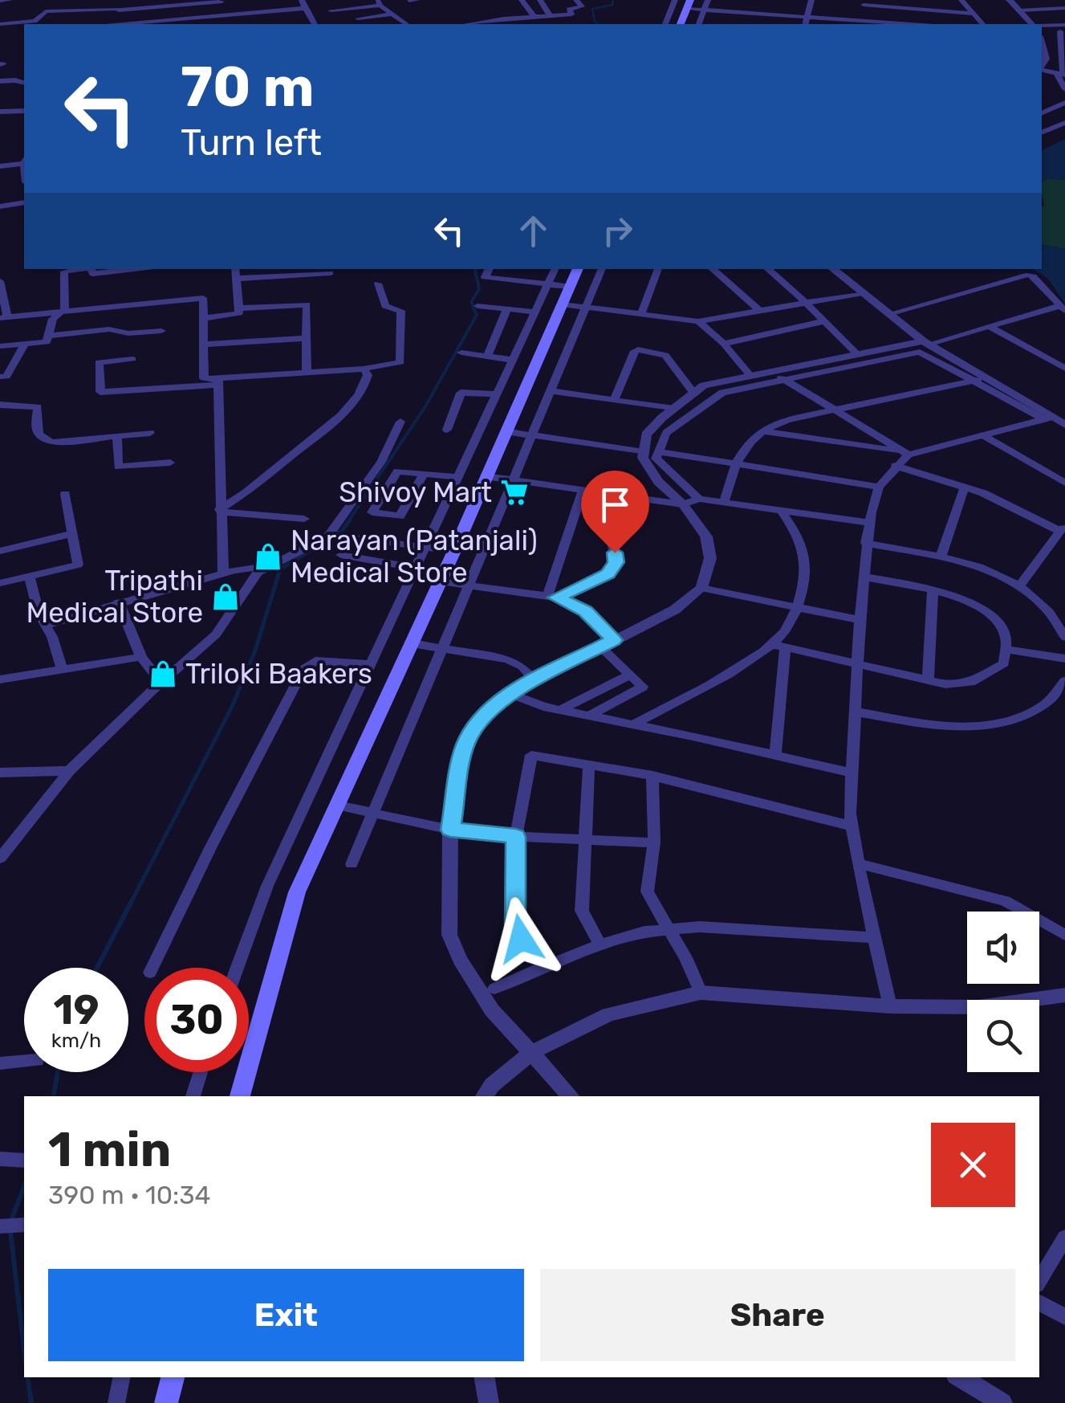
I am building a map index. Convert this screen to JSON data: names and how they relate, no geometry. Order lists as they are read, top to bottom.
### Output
{
  "places": {
    "supermarket": ["Shivoy Mart"],
    "shop": ["Narayan (Patanjali) Medical Store", "Tripathi Medical Store", "Triloki Baakers"]
  },
  "page": {
    "turn": ["70 m", "Turn left"],
    "speed": "19 km/h",
    "limit": "30",
    "heading": ["1 min", "390 m · 10:34"],
    "buttons": ["Exit", "Share"]
  }
}
